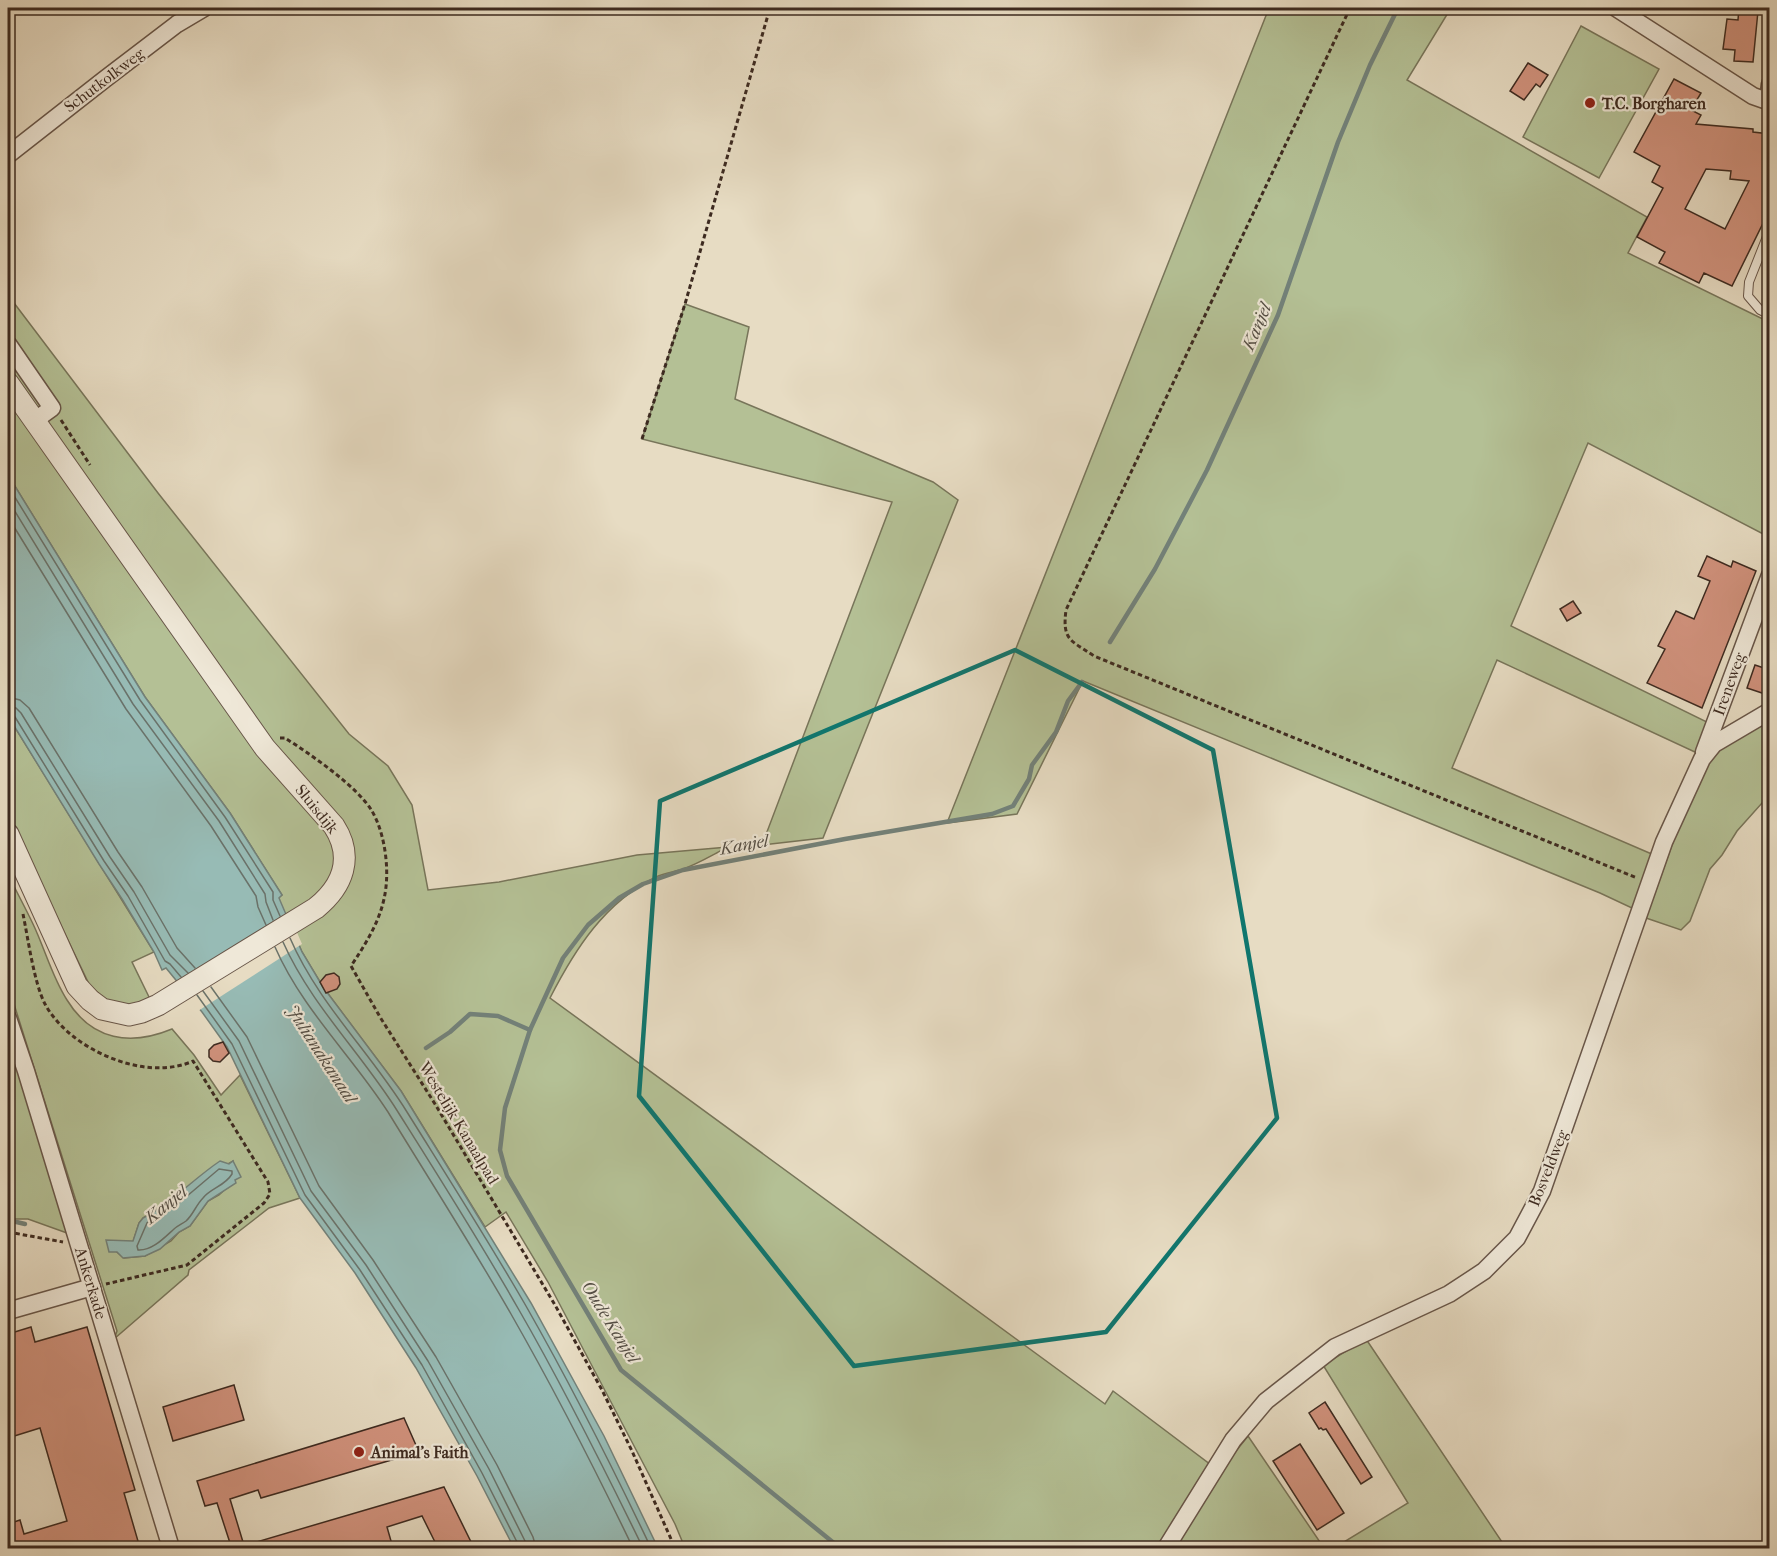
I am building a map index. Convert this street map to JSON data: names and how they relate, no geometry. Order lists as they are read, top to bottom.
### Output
{
  "streets": {
    "street": [
      "Schutkolkweg",
      "Ireneweg",
      "Sluisdijk",
      "Bosveldweg",
      "Ankerkade"
    ],
    "path": ["Westelijk Kanaalpad"]
  },
  "crossings": [
    ["Ireneweg", "Bosveldweg"]
  ],
  "water": ["Kanjel", "Julianakanaal", "Oude Kanjel"],
  "places": ["T.C. Borgharen", "Animal's Faith"]
}
